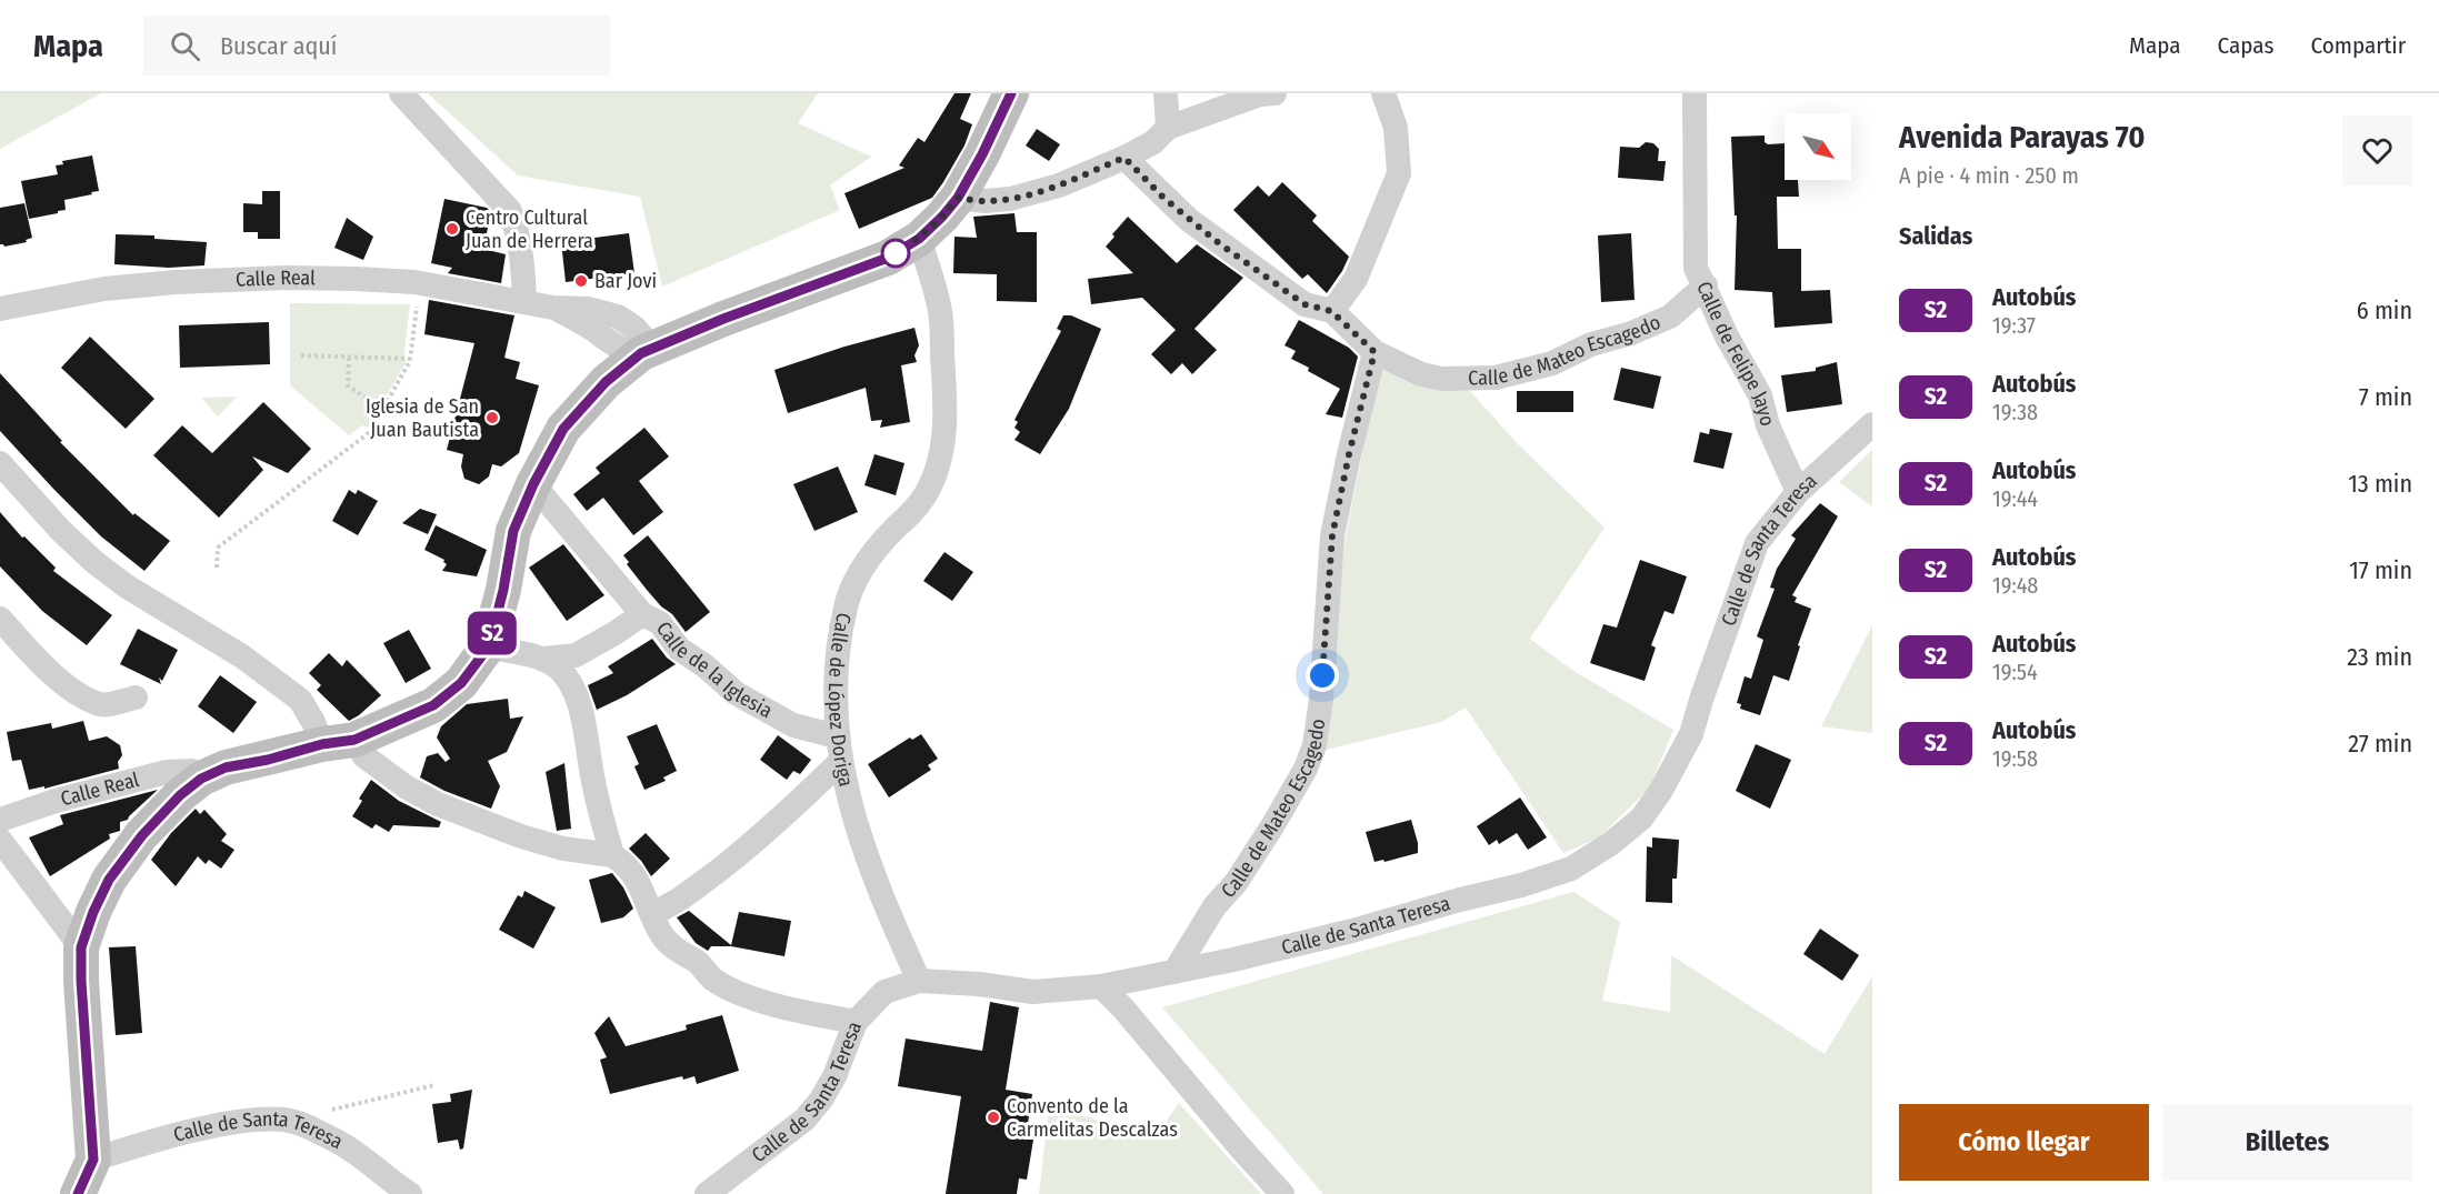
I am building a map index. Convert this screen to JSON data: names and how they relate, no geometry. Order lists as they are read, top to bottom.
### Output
{
  "streets": {
    "street": [
      "Calle Real",
      "Calle de Mateo Escagedo",
      "Calle de Felipe Jayo",
      "Calle de Santa Teresa",
      "Calle de la Iglesia",
      "Calle de López Doriga"
    ]
  },
  "crossings": [
    ["Calle de Mateo Escagedo", "Calle de Felipe Jayo"],
    ["Calle de Mateo Escagedo", "Calle de Santa Teresa"],
    ["Calle de Felipe Jayo", "Calle de Santa Teresa"],
    ["Calle de Santa Teresa", "Calle de López Doriga"],
    ["Calle de la Iglesia", "Calle de López Doriga"]
  ],
  "places": [
    "Centro Cultural Juan de Herrera",
    "Bar Jovi",
    "Iglesia de San Juan Bautista",
    "Convento de la Carmelitas Descalzas"
  ],
  "lines": ["bus line S2"],
  "north": "bottom right",
  "page": {
    "header": "Mapa",
    "search": "Buscar aquí",
    "nav": ["Mapa", "Capas", "Compartir"],
    "on_map": "S2",
    "heading": [
      ["Avenida Parayas 70", "A pie · 4 min · 250 m"],
      "Salidas"
    ],
    "list": [
      {
        "mark": "S2",
        "name": "Autobús",
        "note": "19:37",
        "value": "6 min"
      },
      {
        "mark": "S2",
        "name": "Autobús",
        "note": "19:38",
        "value": "7 min"
      },
      {
        "mark": "S2",
        "name": "Autobús",
        "note": "19:44",
        "value": "13 min"
      },
      {
        "mark": "S2",
        "name": "Autobús",
        "note": "19:48",
        "value": "17 min"
      },
      {
        "mark": "S2",
        "name": "Autobús",
        "note": "19:54",
        "value": "23 min"
      },
      {
        "mark": "S2",
        "name": "Autobús",
        "note": "19:58",
        "value": "27 min"
      }
    ],
    "buttons": ["Cómo llegar", "Billetes"]
  }
}
